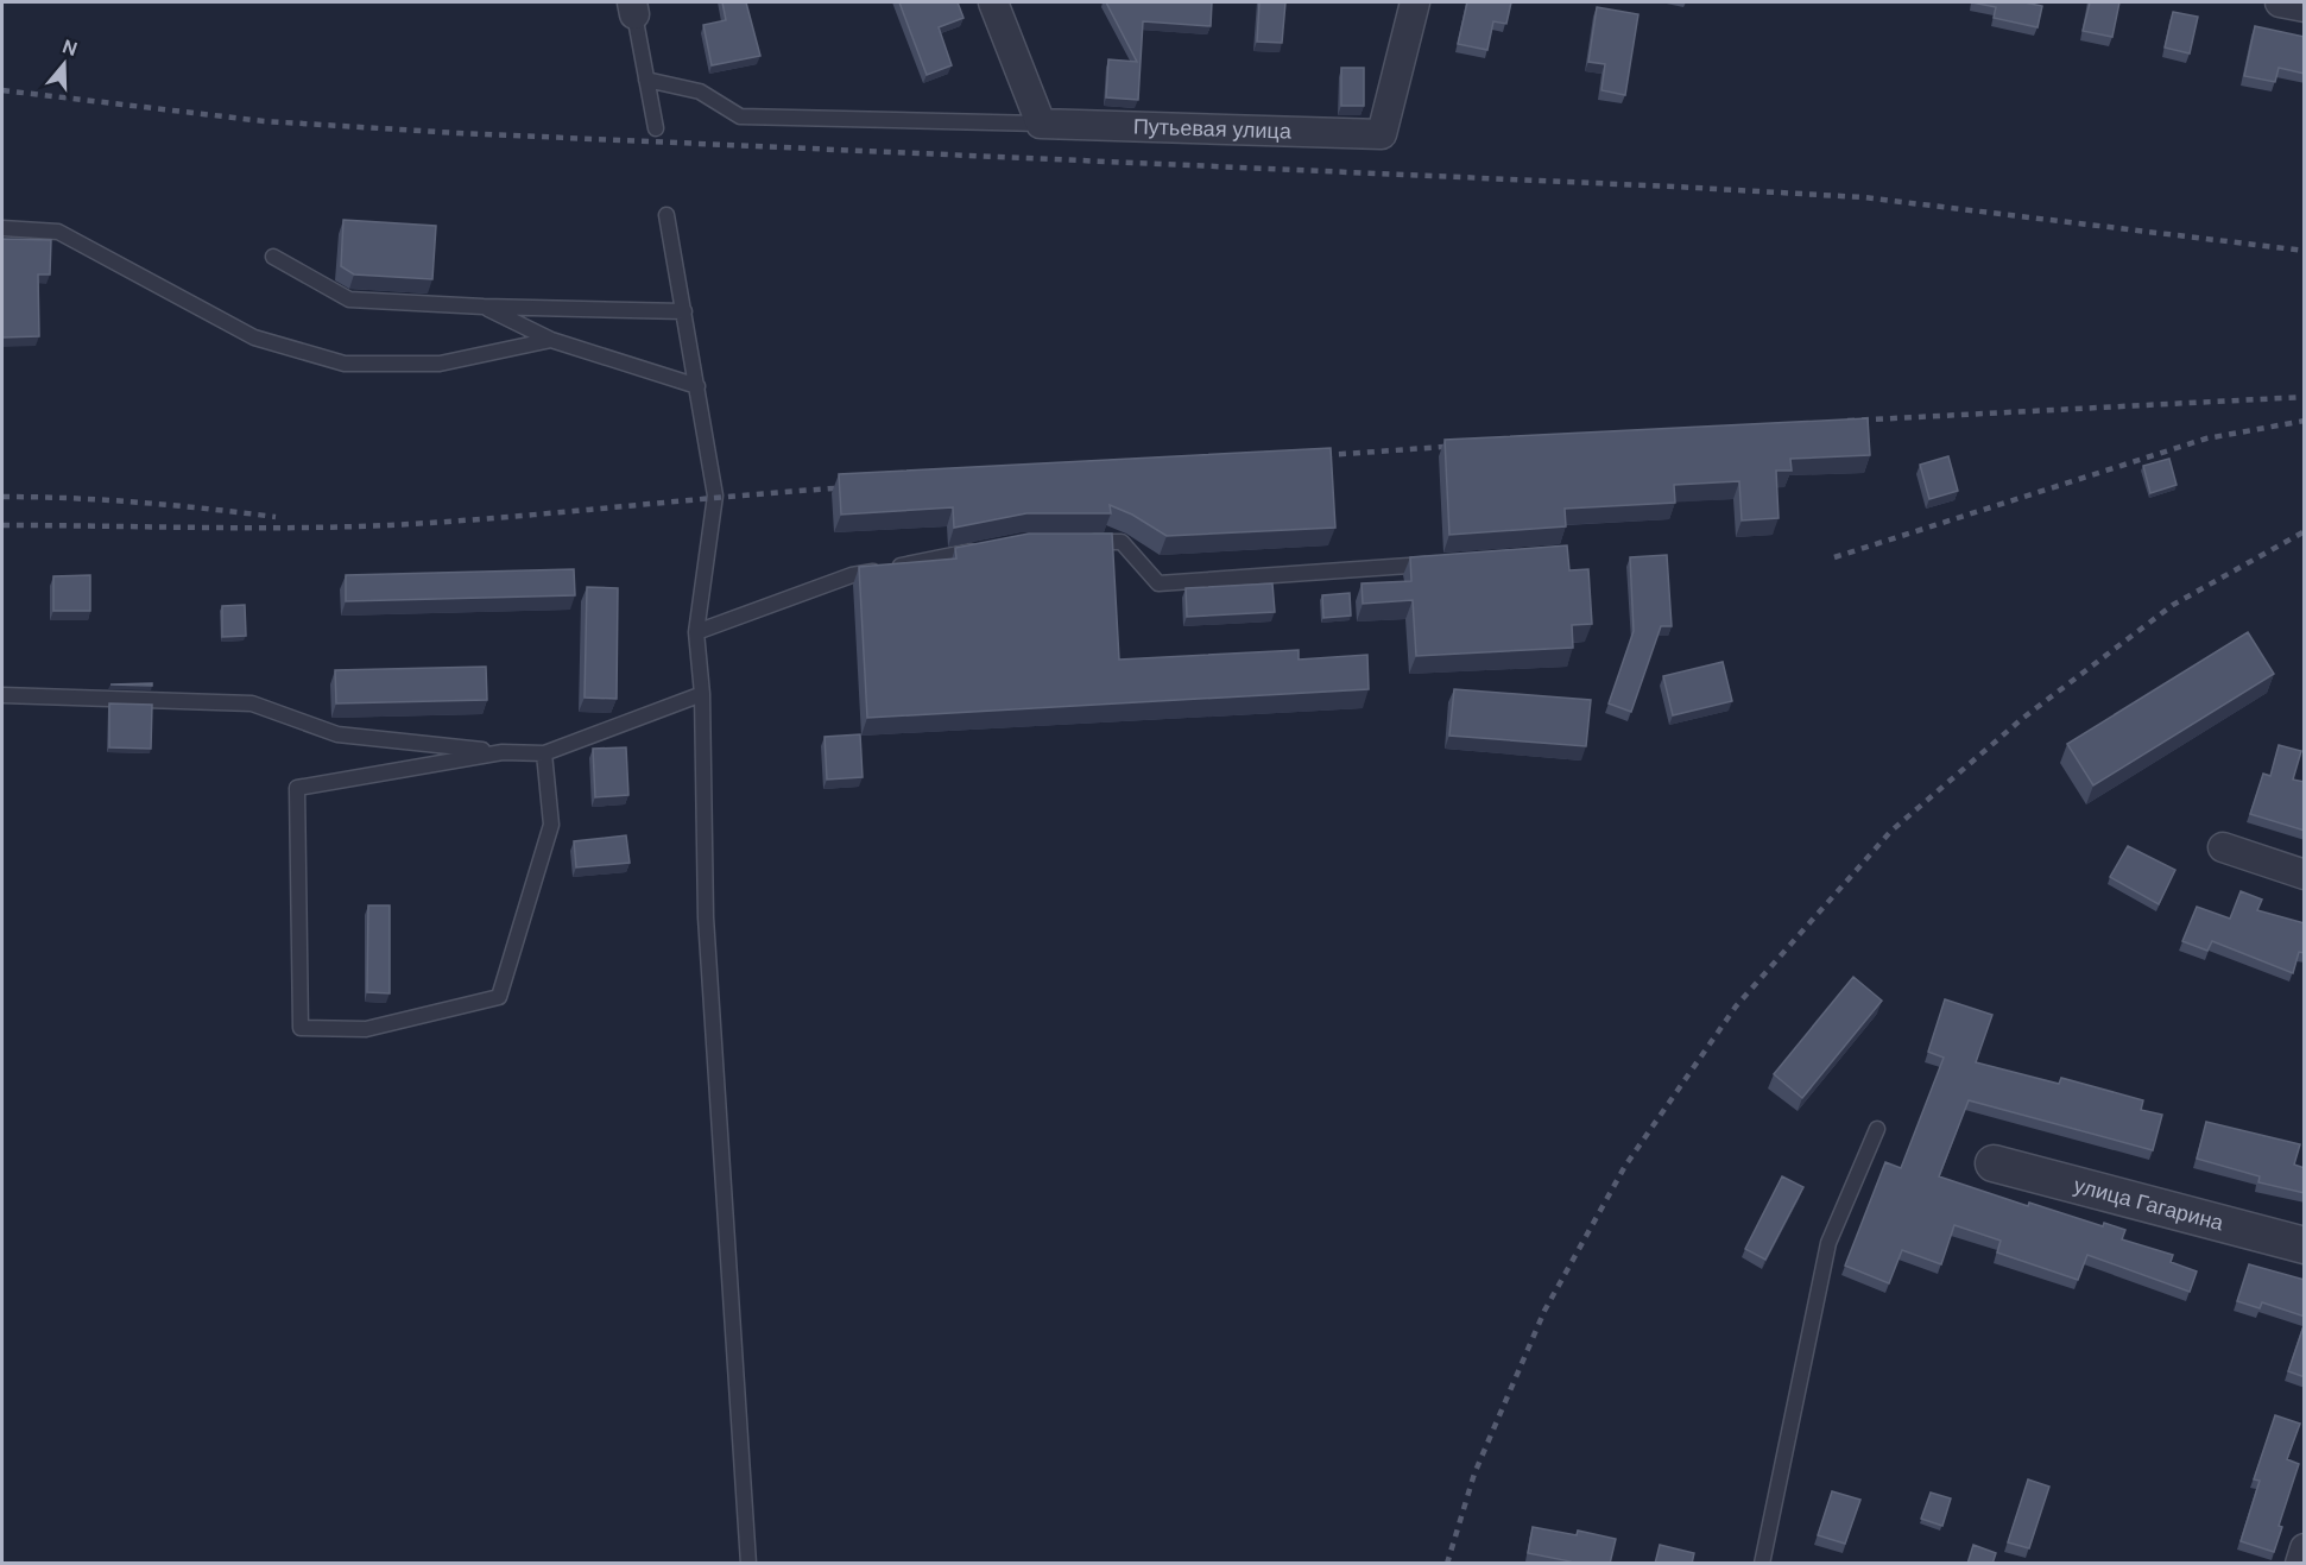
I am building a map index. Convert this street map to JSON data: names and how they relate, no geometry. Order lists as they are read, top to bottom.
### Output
{
  "streets": {
    "street": ["Путьевая улица", "улица Гагарина"]
  },
  "north": "top"
}
